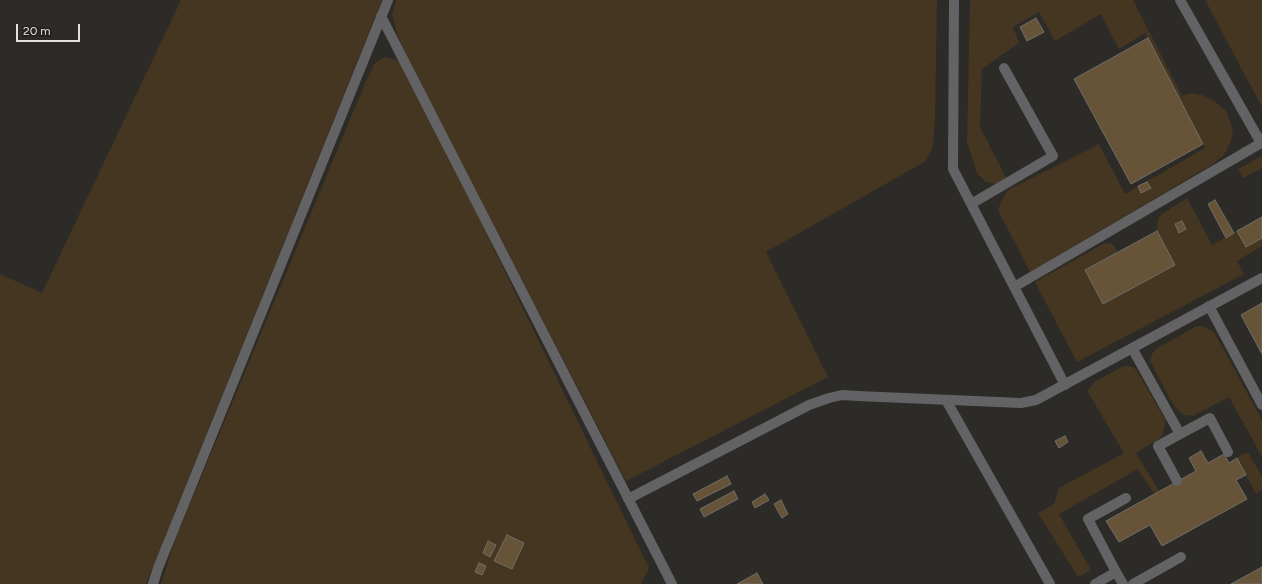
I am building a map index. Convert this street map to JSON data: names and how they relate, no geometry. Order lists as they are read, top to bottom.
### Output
{
  "scale_bar": "20 m"
}
